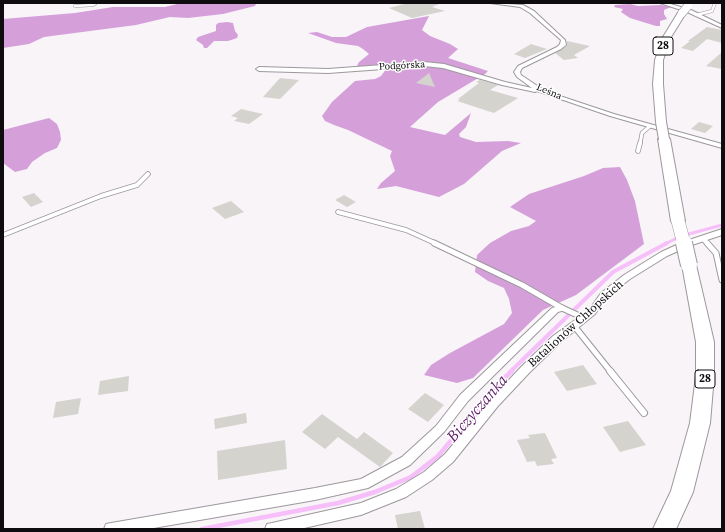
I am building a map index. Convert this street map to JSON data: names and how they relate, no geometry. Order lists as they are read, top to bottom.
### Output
{
  "streets": {
    "main road": ["28"],
    "street": ["Podgórska", "Leśna", "Batalionów Chłopskich"]
  },
  "crossings": [
    ["Podgórska", "Leśna"]
  ],
  "water": ["Biczyczanka"]
}
